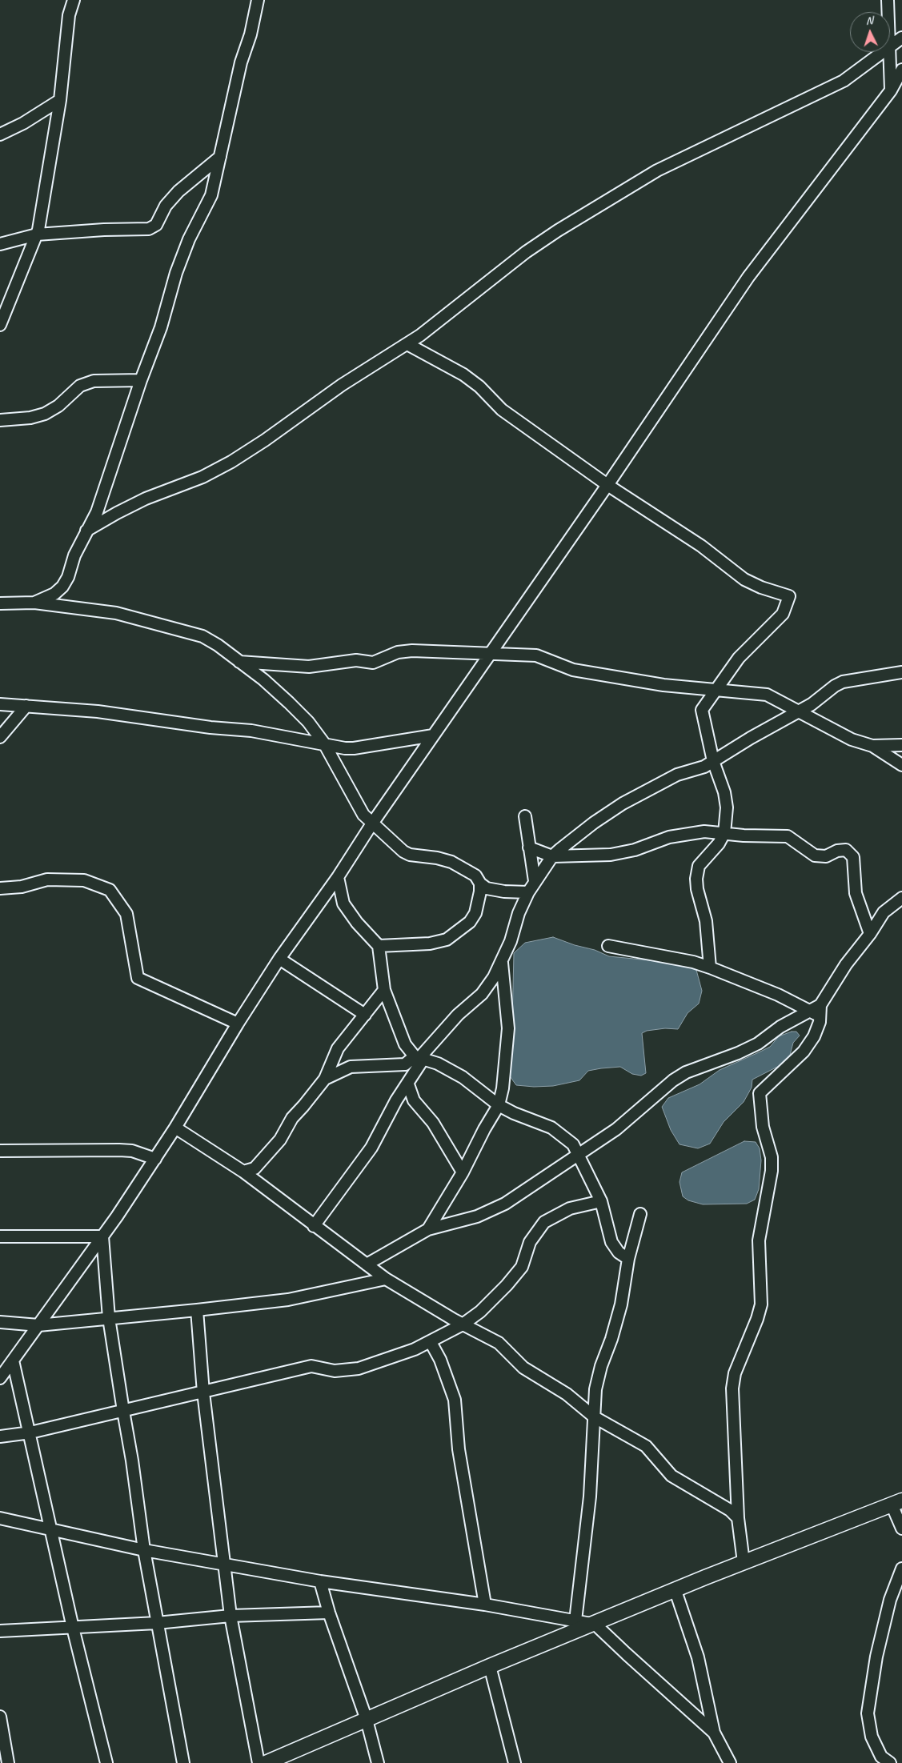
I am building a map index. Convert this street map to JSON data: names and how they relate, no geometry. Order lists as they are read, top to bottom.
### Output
{
  "north": "top"
}
